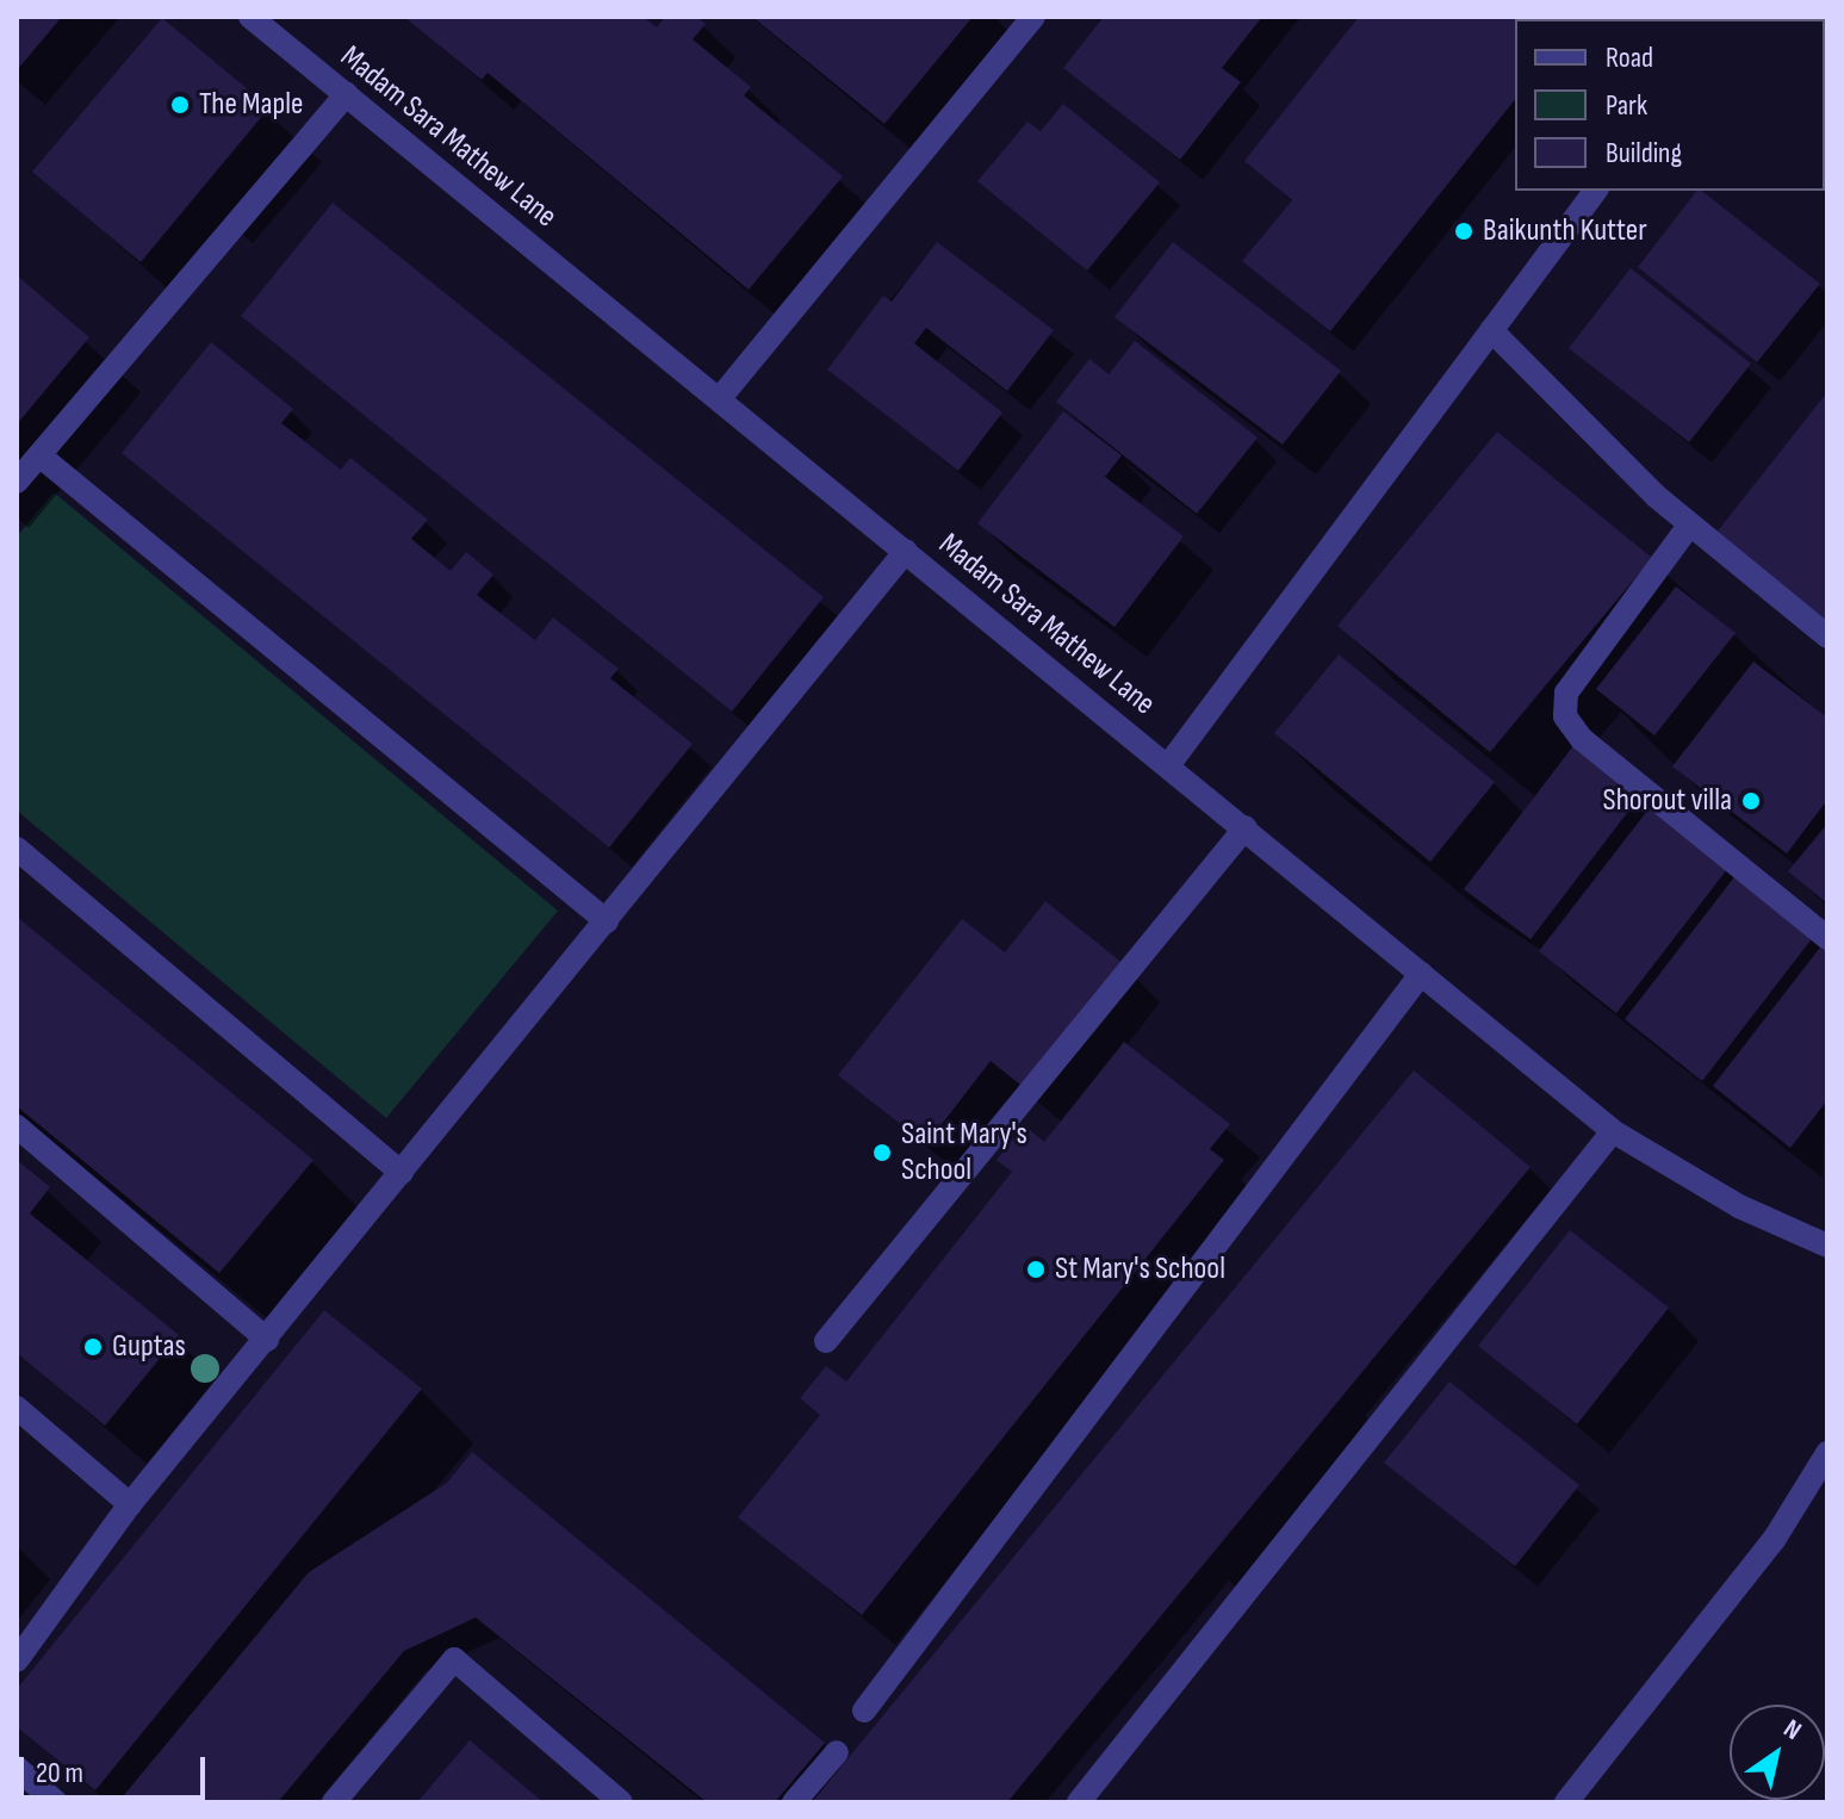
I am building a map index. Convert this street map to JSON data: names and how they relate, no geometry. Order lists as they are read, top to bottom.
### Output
{
  "streets": {
    "street": ["Madam Sara Mathew Lane"]
  },
  "places": [
    "The Maple",
    "Baikunth Kutter",
    "Shorout villa",
    "Saint Mary's School",
    "St Mary's School",
    "Guptas"
  ],
  "legend": ["Road", "Park", "Building"],
  "scale_bar": "20 m",
  "north": "top right"
}
